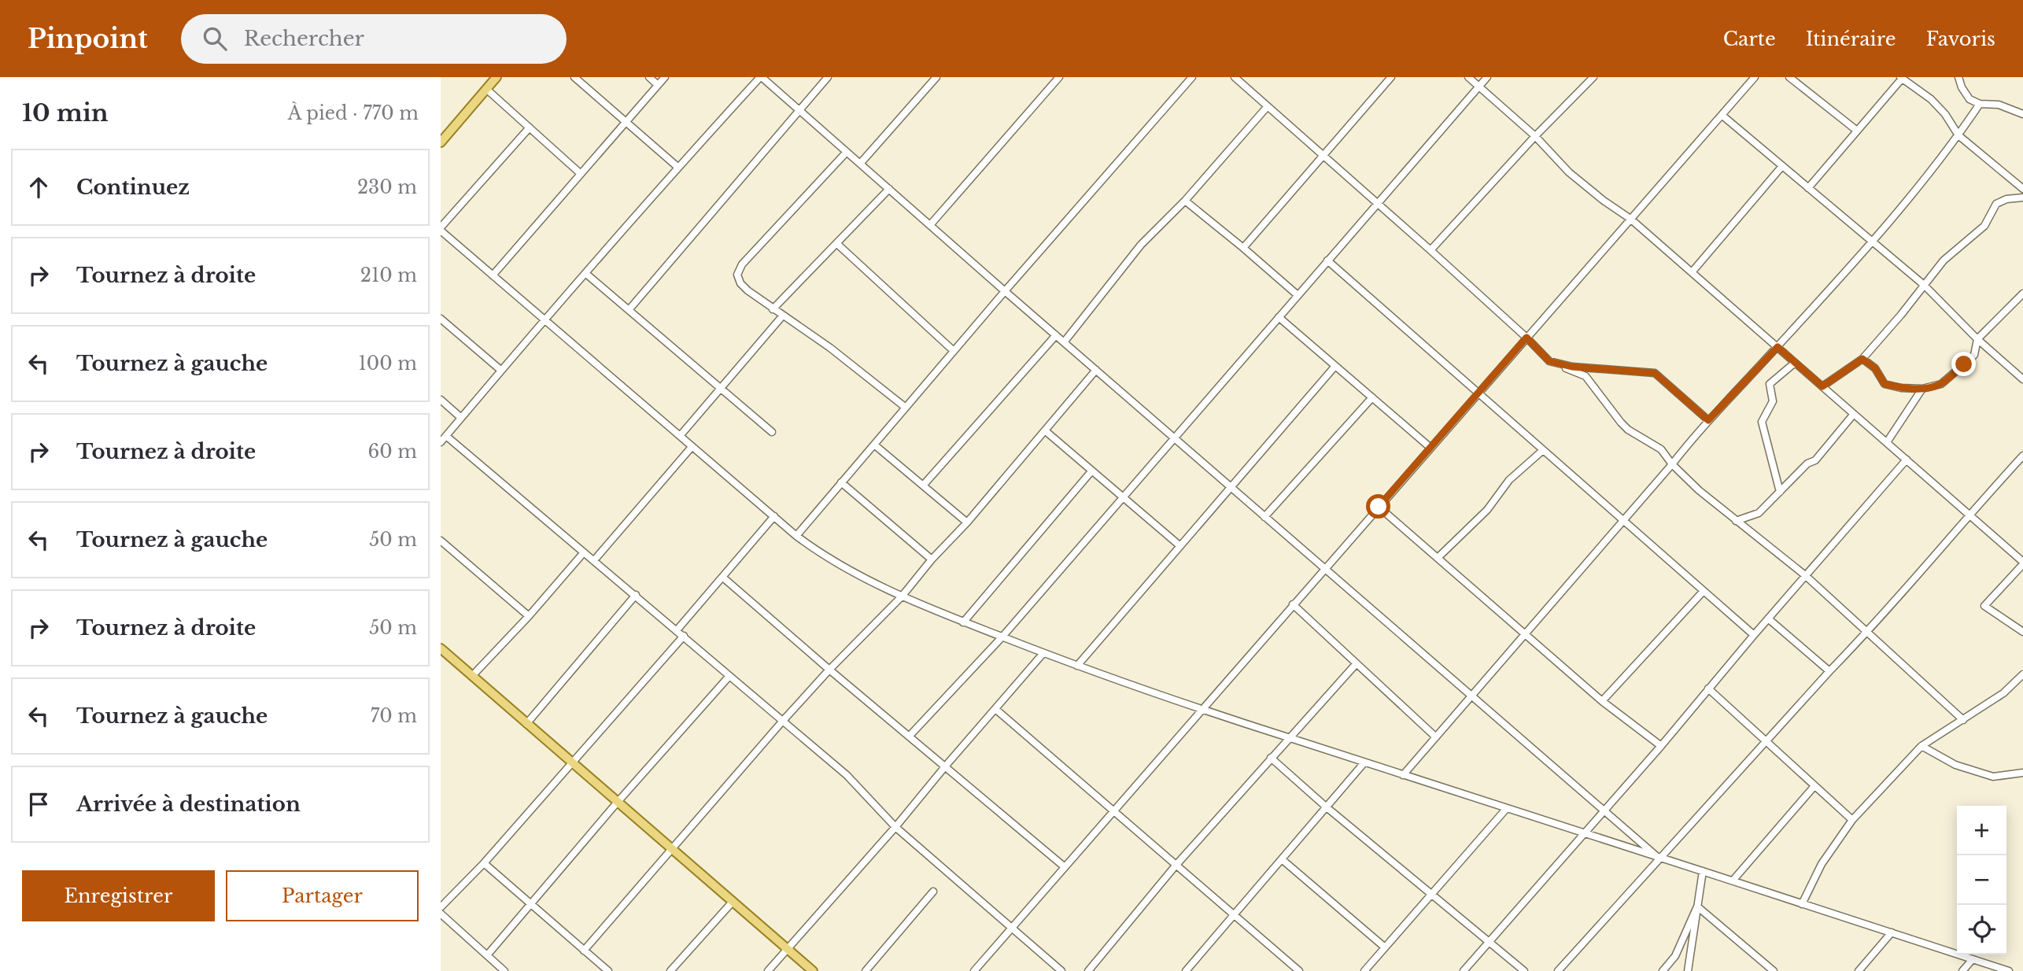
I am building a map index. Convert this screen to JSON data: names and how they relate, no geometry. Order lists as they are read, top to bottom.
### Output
{
  "page": {
    "header": "Pinpoint",
    "search": "Rechercher",
    "nav": ["Carte", "Itinéraire", "Favoris"],
    "heading": ["10 min", "À pied · 770 m"],
    "list": [
      ["Continuez", "230 m"],
      ["Tournez à droite", "210 m"],
      ["Tournez à gauche", "100 m"],
      ["Tournez à droite", "60 m"],
      ["Tournez à gauche", "50 m"],
      ["Tournez à droite", "50 m"],
      ["Tournez à gauche", "70 m"],
      "Arrivée à destination"
    ],
    "map_buttons": ["+", "−"],
    "buttons": ["Enregistrer", "Partager"]
  }
}
